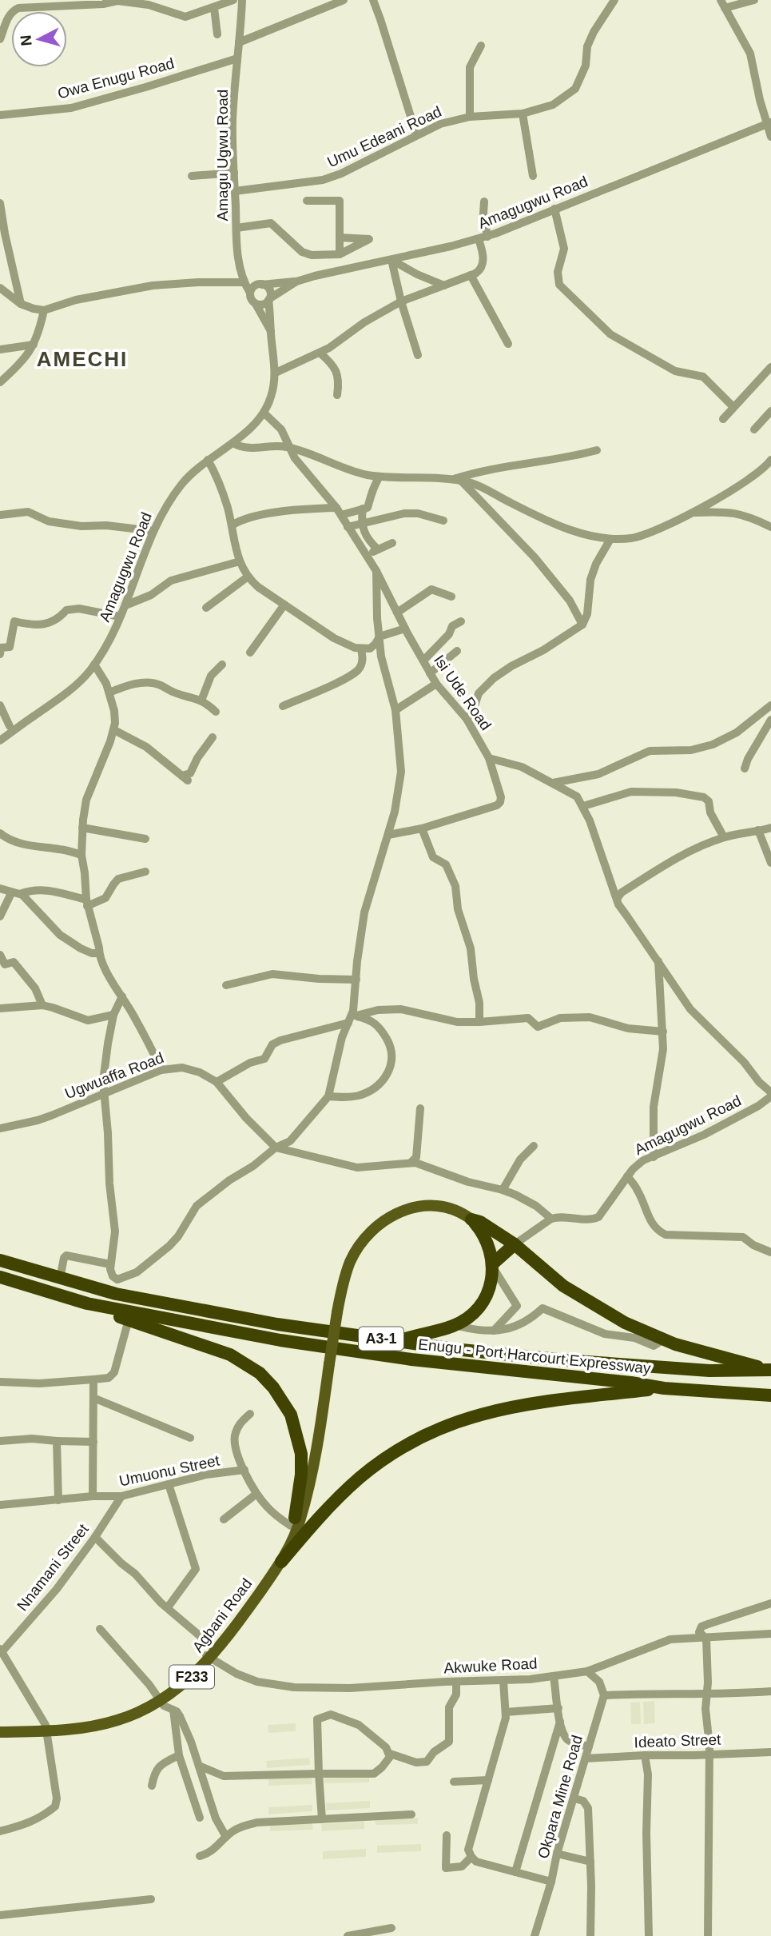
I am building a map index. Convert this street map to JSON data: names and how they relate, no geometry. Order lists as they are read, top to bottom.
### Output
{
  "streets": {
    "highway": ["A3-1", "Enugu - Port Harcourt Expressway"],
    "main road": ["Agbani Road", "F233"],
    "street": [
      "Owa Enugu Road",
      "Umu Edeani Road",
      "Amagu Ugwu Road",
      "Amagugwu Road",
      "Isi Ude Road",
      "Ugwuaffa Road",
      "Umuonu Street",
      "Nnamani Street",
      "Akwuke Road",
      "Ideato Street",
      "Okpara Mine Road"
    ]
  },
  "crossings": [
    ["Owa Enugu Road", "Amagu Ugwu Road"],
    ["Umu Edeani Road", "Amagu Ugwu Road"],
    ["Amagugwu Road", "Isi Ude Road"],
    ["Umuonu Street", "Nnamani Street"],
    ["Umuonu Street", "Agbani Road"],
    ["Nnamani Street", "Akwuke Road"],
    ["Agbani Road", "Akwuke Road"],
    ["Ideato Street", "Okpara Mine Road"]
  ],
  "districts": ["AMECHI"],
  "north": "left"
}
